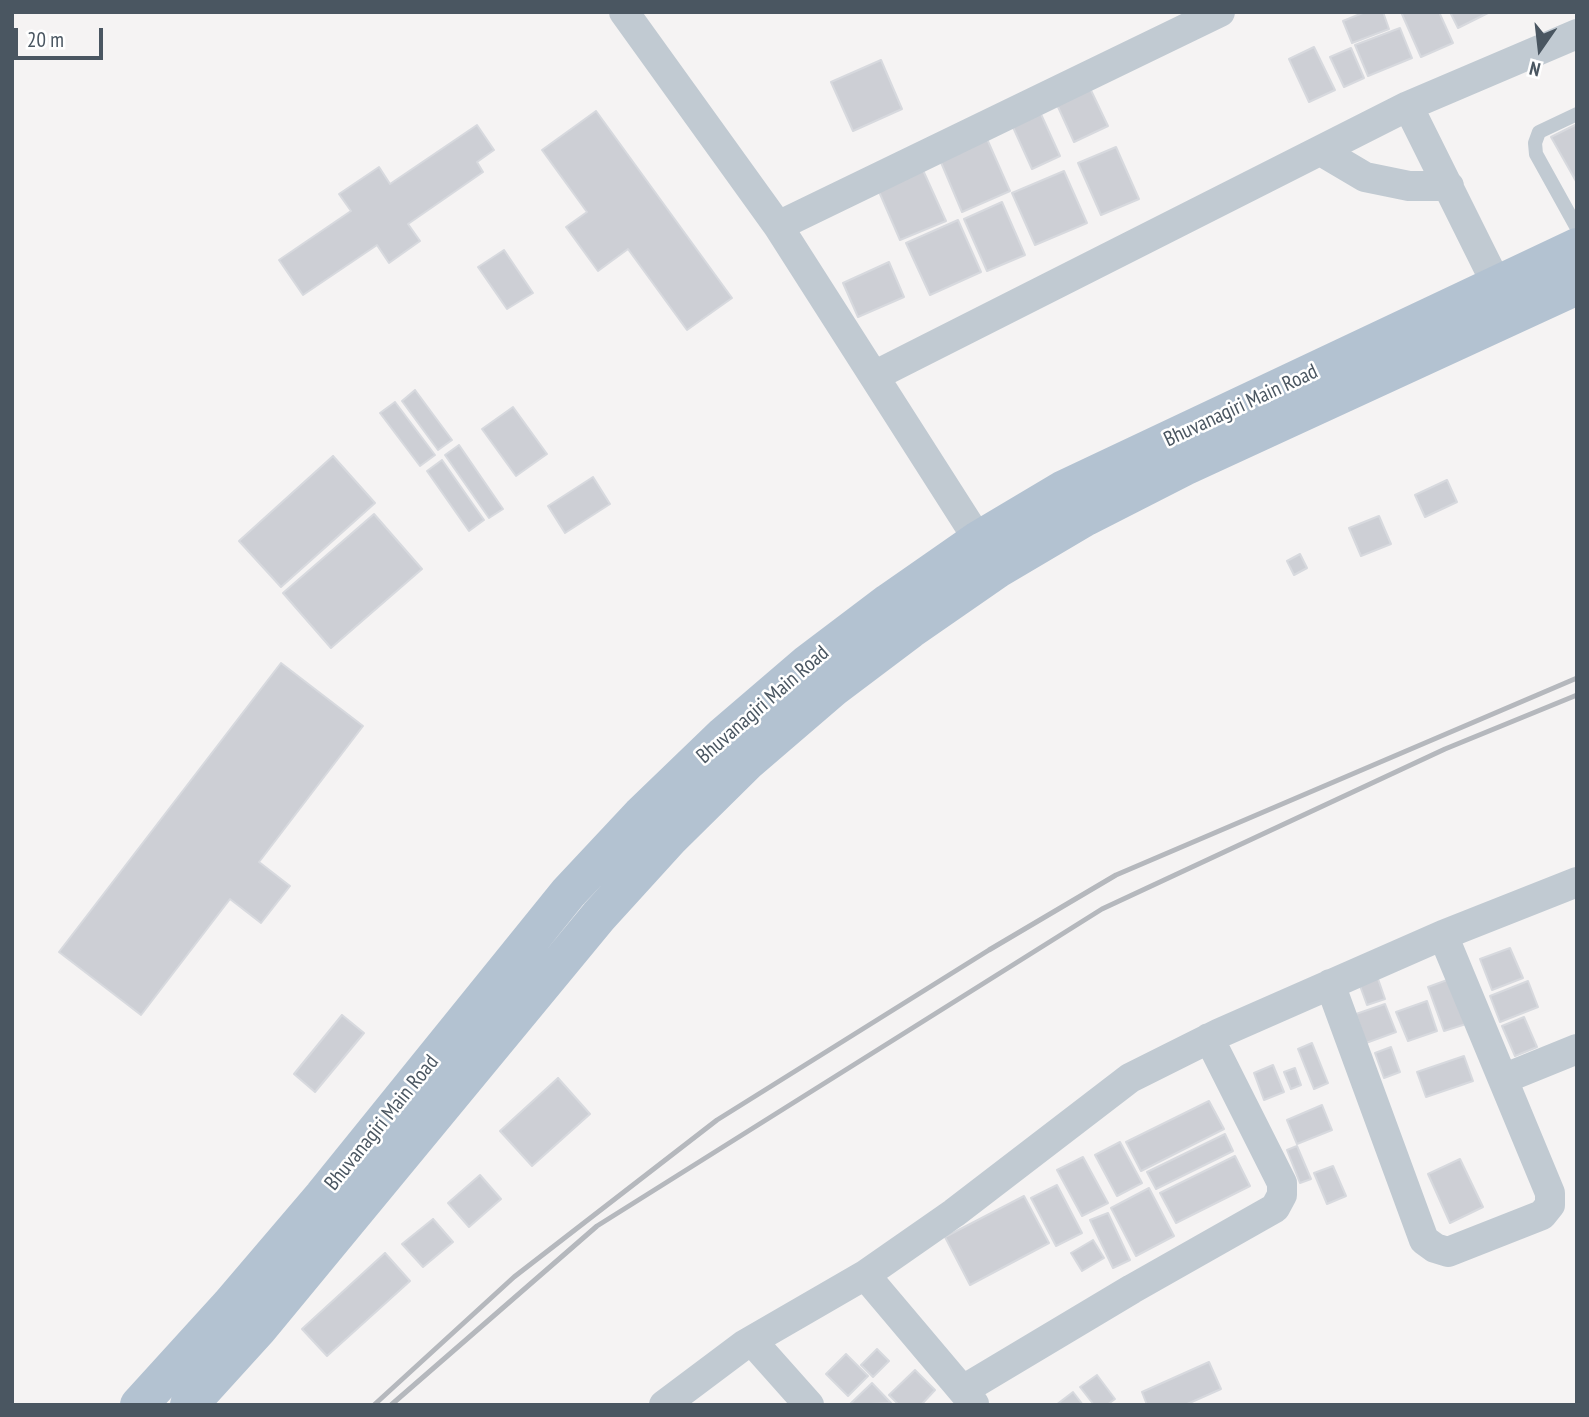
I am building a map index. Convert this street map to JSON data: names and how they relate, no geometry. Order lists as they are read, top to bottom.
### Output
{
  "streets": {
    "main road": ["Bhuvanagiri Main Road"]
  },
  "scale_bar": "20 m",
  "north": "bottom"
}
